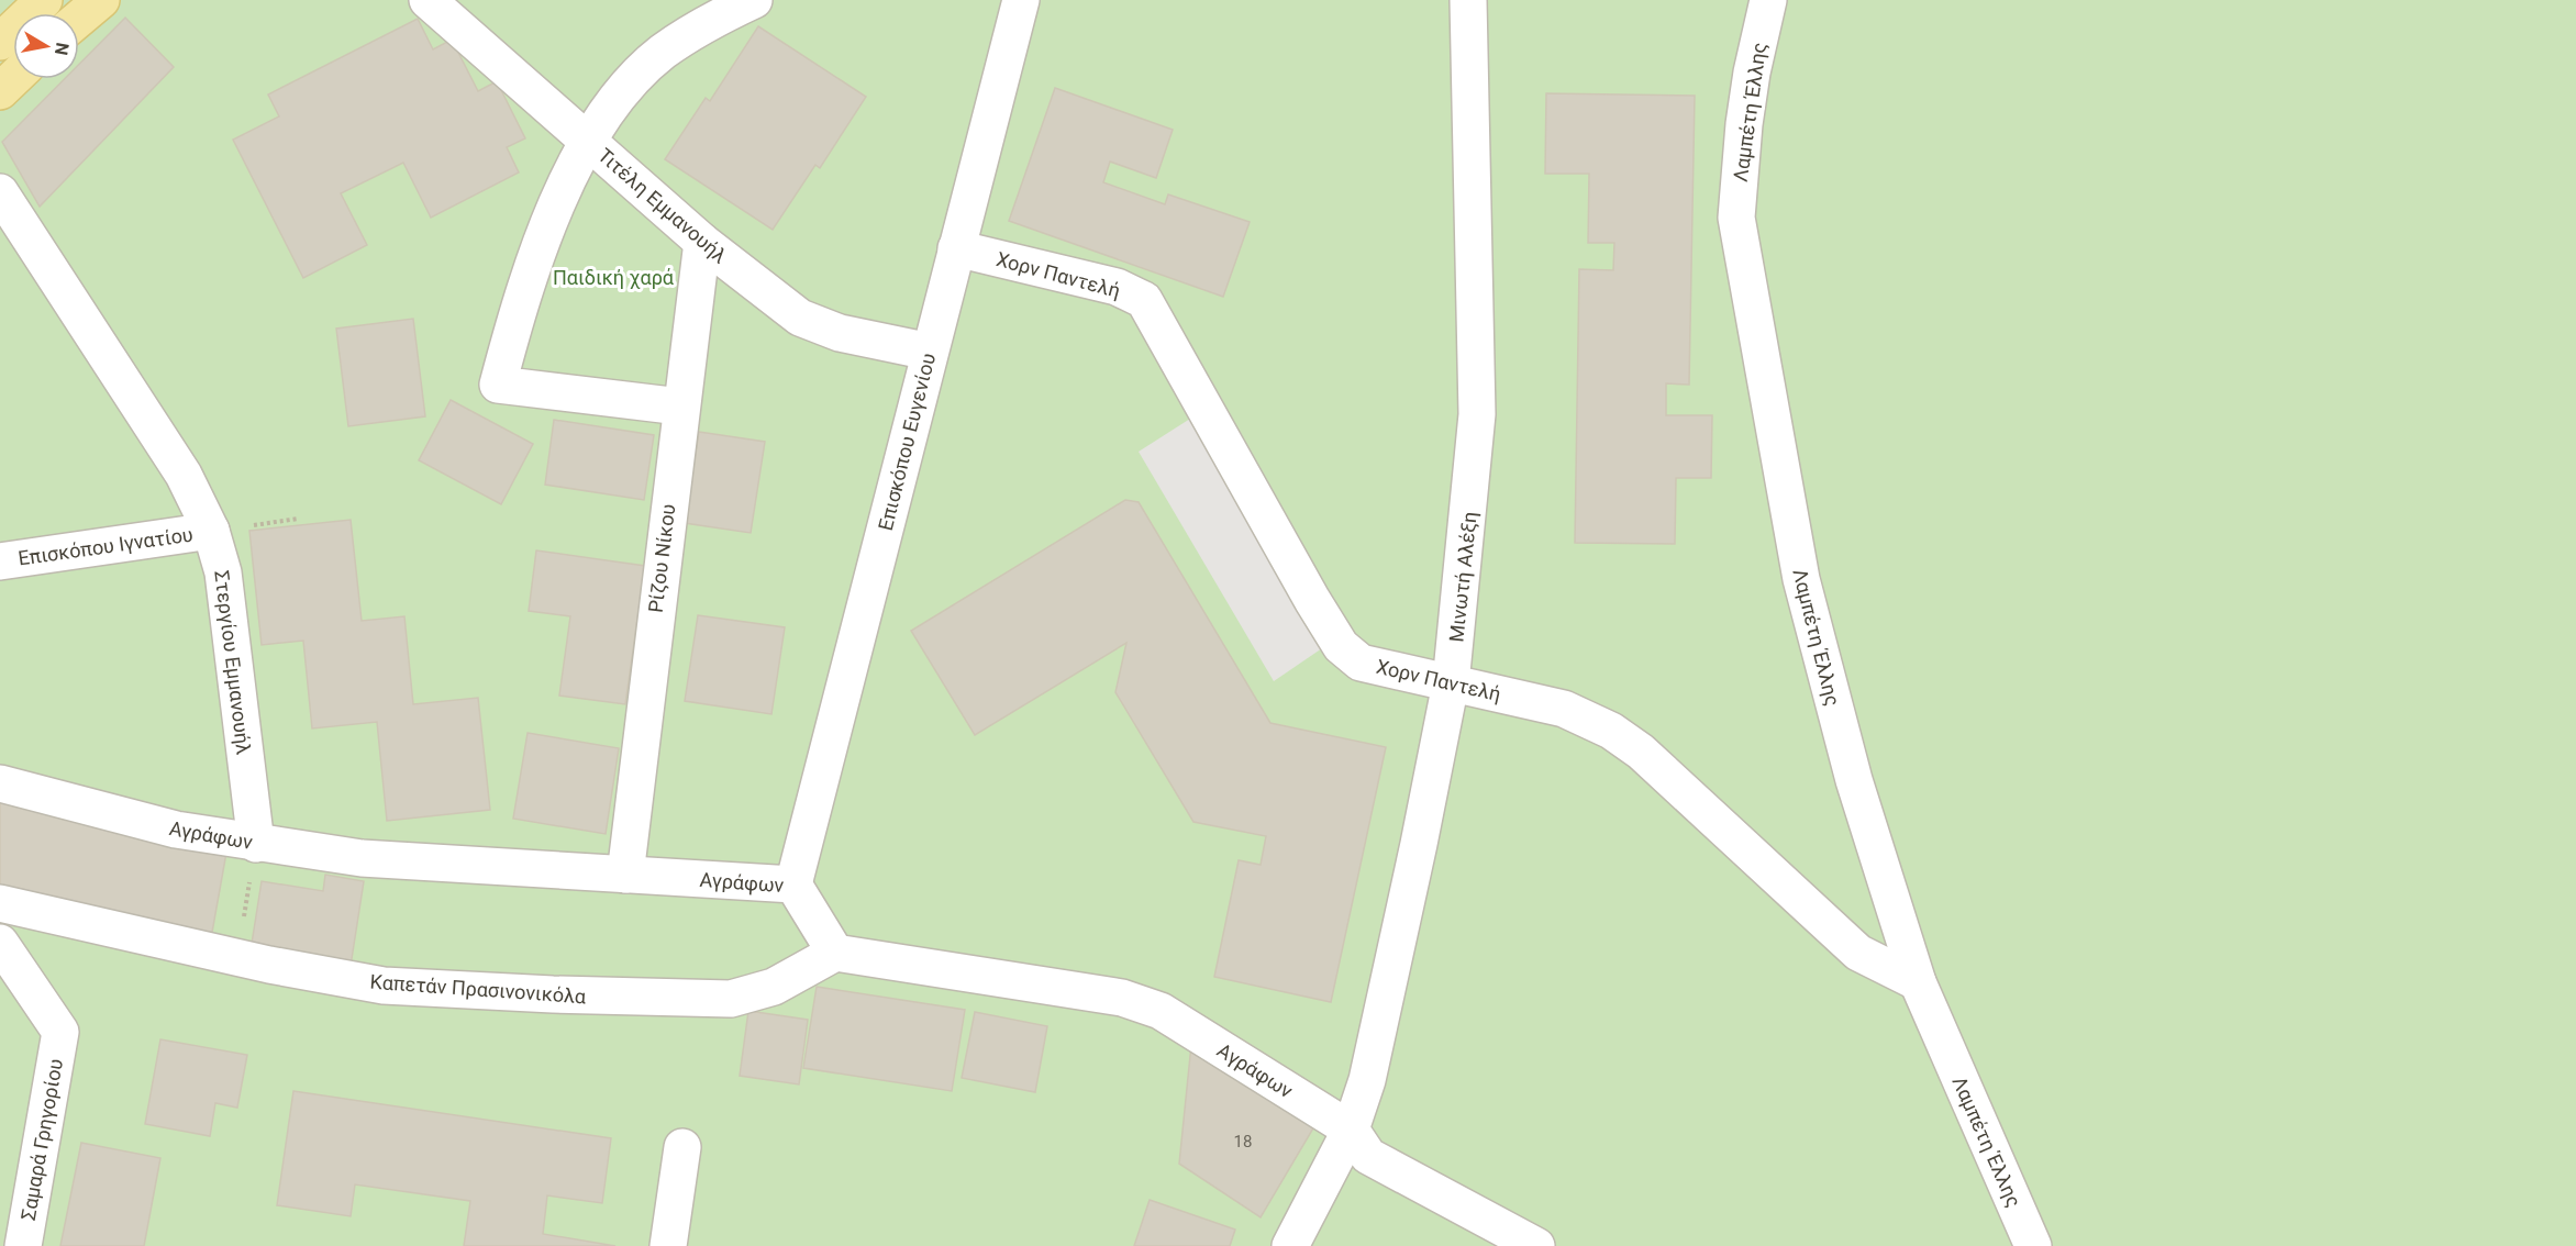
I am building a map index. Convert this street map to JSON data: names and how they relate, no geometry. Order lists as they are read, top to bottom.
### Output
{
  "streets": {
    "street": [
      "Λαμπέτη Έλλης",
      "Τιτέλη Εμμανουήλ",
      "Χορν Παντελή",
      "Επισκόπου Ευγενίου",
      "Επισκόπου Ιγνατίου",
      "Ρίζου Νίκου",
      "Μινωτή Αλέξη",
      "Στεργίου Εμμανουήλ",
      "Αγράφων",
      "Καπετάν Πρασινονικόλα",
      "Σαμαρά Γρηγορίου"
    ]
  },
  "crossings": [
    ["Λαμπέτη Έλλης", "Χορν Παντελή"],
    ["Τιτέλη Εμμανουήλ", "Επισκόπου Ευγενίου"],
    ["Τιτέλη Εμμανουήλ", "Ρίζου Νίκου"],
    ["Χορν Παντελή", "Επισκόπου Ευγενίου"],
    ["Χορν Παντελή", "Μινωτή Αλέξη"],
    ["Επισκόπου Ευγενίου", "Αγράφων"],
    ["Επισκόπου Ιγνατίου", "Στεργίου Εμμανουήλ"],
    ["Ρίζου Νίκου", "Αγράφων"],
    ["Μινωτή Αλέξη", "Αγράφων"],
    ["Στεργίου Εμμανουήλ", "Αγράφων"],
    ["Αγράφων", "Καπετάν Πρασινονικόλα"]
  ],
  "parks": ["Παιδική χαρά"],
  "house_numbers": ["18"],
  "north": "right"
}
